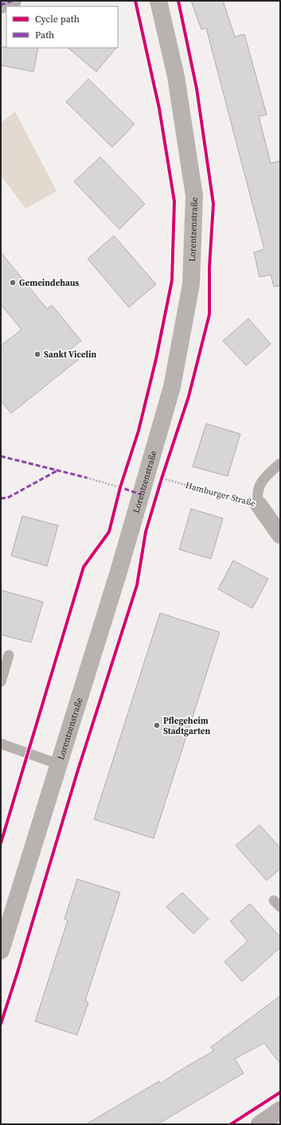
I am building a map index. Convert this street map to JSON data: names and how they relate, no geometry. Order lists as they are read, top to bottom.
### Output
{
  "streets": {
    "main road": ["Lorentzenstraße"],
    "street": ["Hamburger Straße"]
  },
  "crossings": [
    ["Lorentzenstraße", "Hamburger Straße"]
  ],
  "places": ["Gemeindehaus", "Sankt Vicelin", "Pflegeheim Stadtgarten"],
  "legend": ["Cycle path", "Path"]
}
